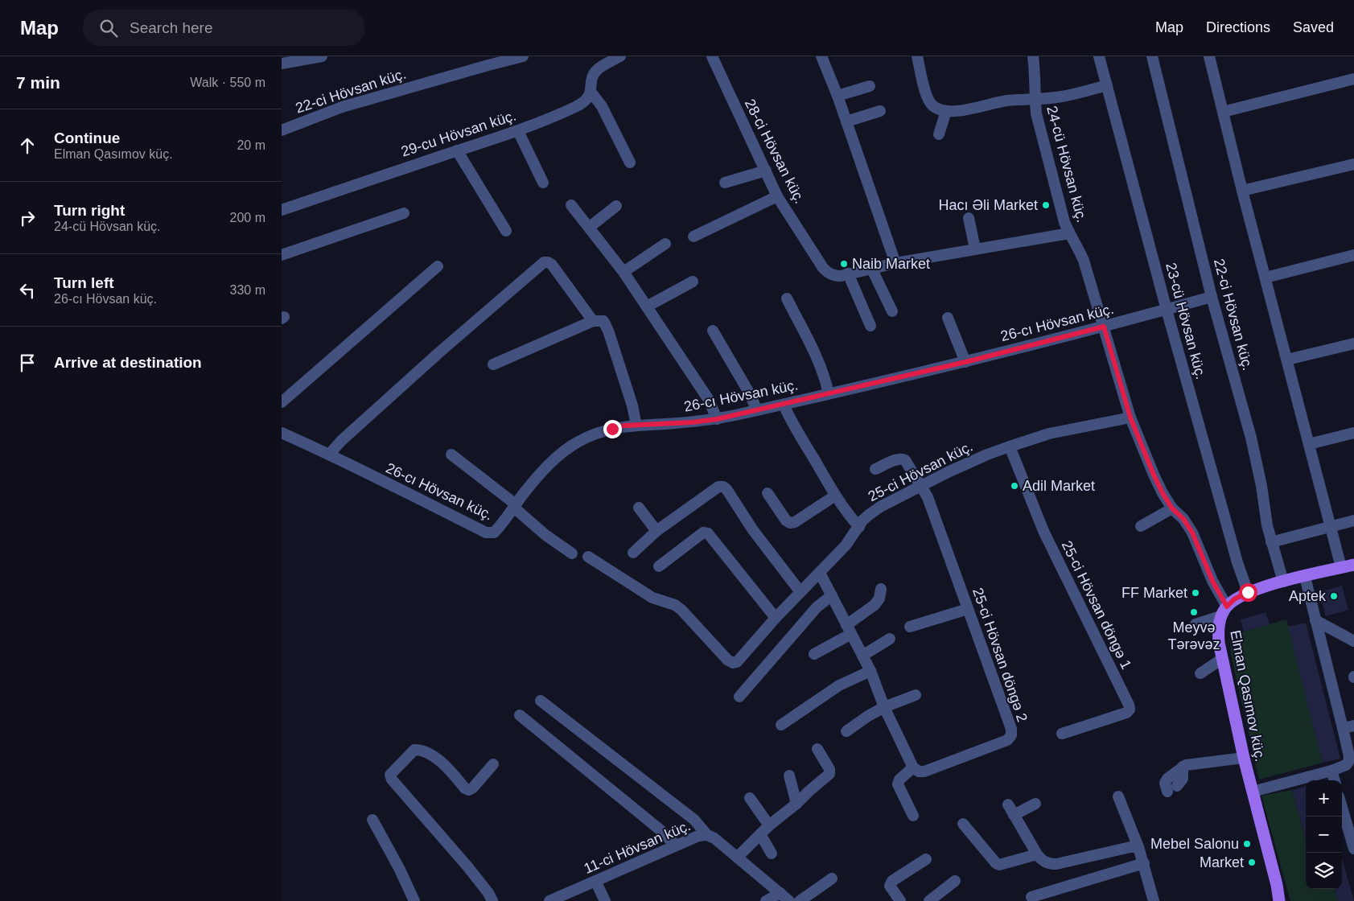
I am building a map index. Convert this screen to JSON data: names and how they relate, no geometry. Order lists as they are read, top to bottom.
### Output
{
  "streets": {
    "main road": ["Elman Qasımov küç."],
    "street": [
      "22-ci Hövsan küç.",
      "29-cu Hövsan küç.",
      "28-ci Hövsan küç.",
      "24-cü Hövsan küç.",
      "23-cü Hövsan küç.",
      "26-cı Hövsan küç.",
      "25-ci Hövsan küç.",
      "25-ci Hövsan döngə 1",
      "25-ci Hövsan döngə 2",
      "11-ci Hövsan küç."
    ]
  },
  "crossings": [
    ["22-ci Hövsan küç.", "26-cı Hövsan küç."],
    ["28-ci Hövsan küç.", "24-cü Hövsan küç."],
    ["24-cü Hövsan küç.", "26-cı Hövsan küç."],
    ["24-cü Hövsan küç.", "25-ci Hövsan küç."],
    ["24-cü Hövsan küç.", "Elman Qasımov küç."],
    ["23-cü Hövsan küç.", "26-cı Hövsan küç."],
    ["25-ci Hövsan küç.", "25-ci Hövsan döngə 1"],
    ["25-ci Hövsan küç.", "25-ci Hövsan döngə 2"]
  ],
  "places": [
    "Hacı Əli Market",
    "Naib Market",
    "Adil Market",
    "FF Market",
    "Aptek",
    "Meyvə Tərəvəz",
    "Mebel Salonu",
    "Market"
  ],
  "page": {
    "header": "Map",
    "search": "Search here",
    "nav": ["Map", "Directions", "Saved"],
    "heading": ["7 min", "Walk · 550 m"],
    "list": [
      ["Continue", "Elman Qasımov küç.", "20 m"],
      ["Turn right", "24-cü Hövsan küç.", "200 m"],
      ["Turn left", "26-cı Hövsan küç.", "330 m"],
      "Arrive at destination"
    ],
    "map_buttons": ["+", "−"]
  }
}
